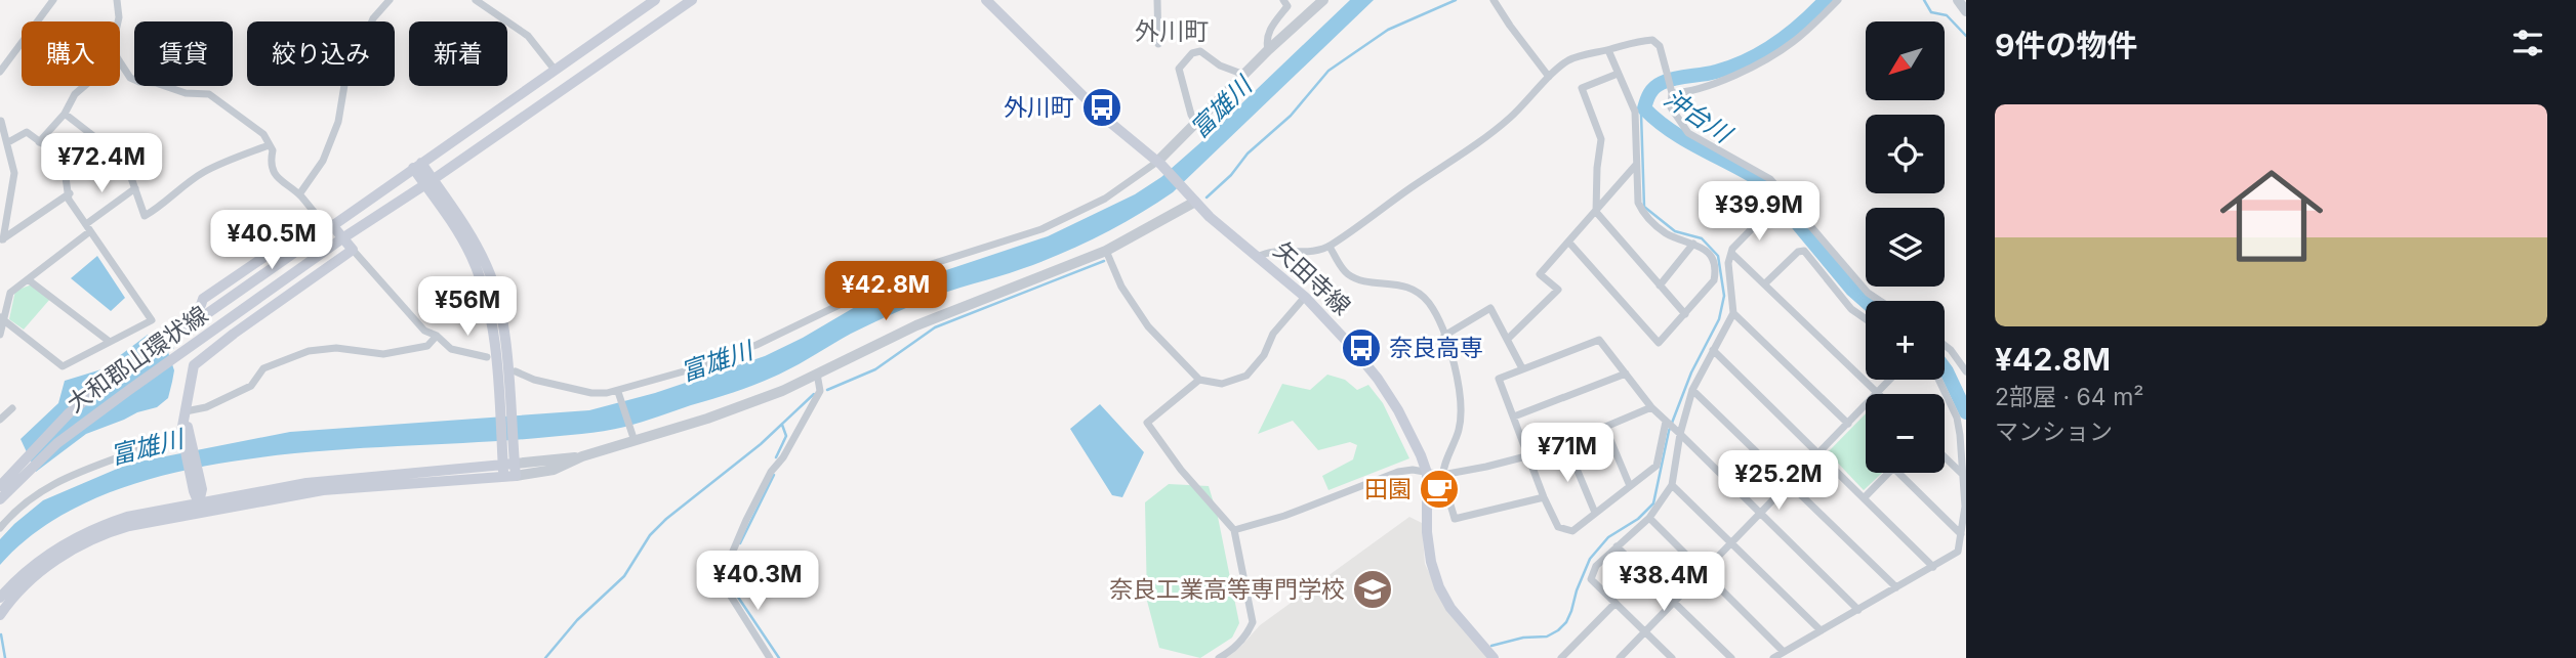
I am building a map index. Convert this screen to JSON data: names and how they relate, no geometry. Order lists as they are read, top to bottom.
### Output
{
  "streets": {
    "main road": ["矢田寺線", "大和郡山環状線"]
  },
  "districts": ["外川町"],
  "water": ["富雄川", "沖台川"],
  "places": {
    "bus stop": ["外川町", "奈良高専"],
    "cafe": ["田園"],
    "school or university": ["奈良工業高等専門学校"]
  },
  "north": "bottom left",
  "page": {
    "heading": "9件の物件",
    "map_buttons": ["+", "−"],
    "chip": [
      "購入",
      "賃貸",
      "絞り込み",
      "新着"
    ],
    "list": [
      {
        "name": "¥42.8M",
        "note": "2部屋 · 64 m² · マンション"
      }
    ],
    "price": [
      "¥72.4M",
      "¥39.9M",
      "¥40.5M",
      "¥42.8M",
      "¥56M",
      "¥71M",
      "¥25.2M",
      "¥40.3M",
      "¥38.4M"
    ]
  }
}
